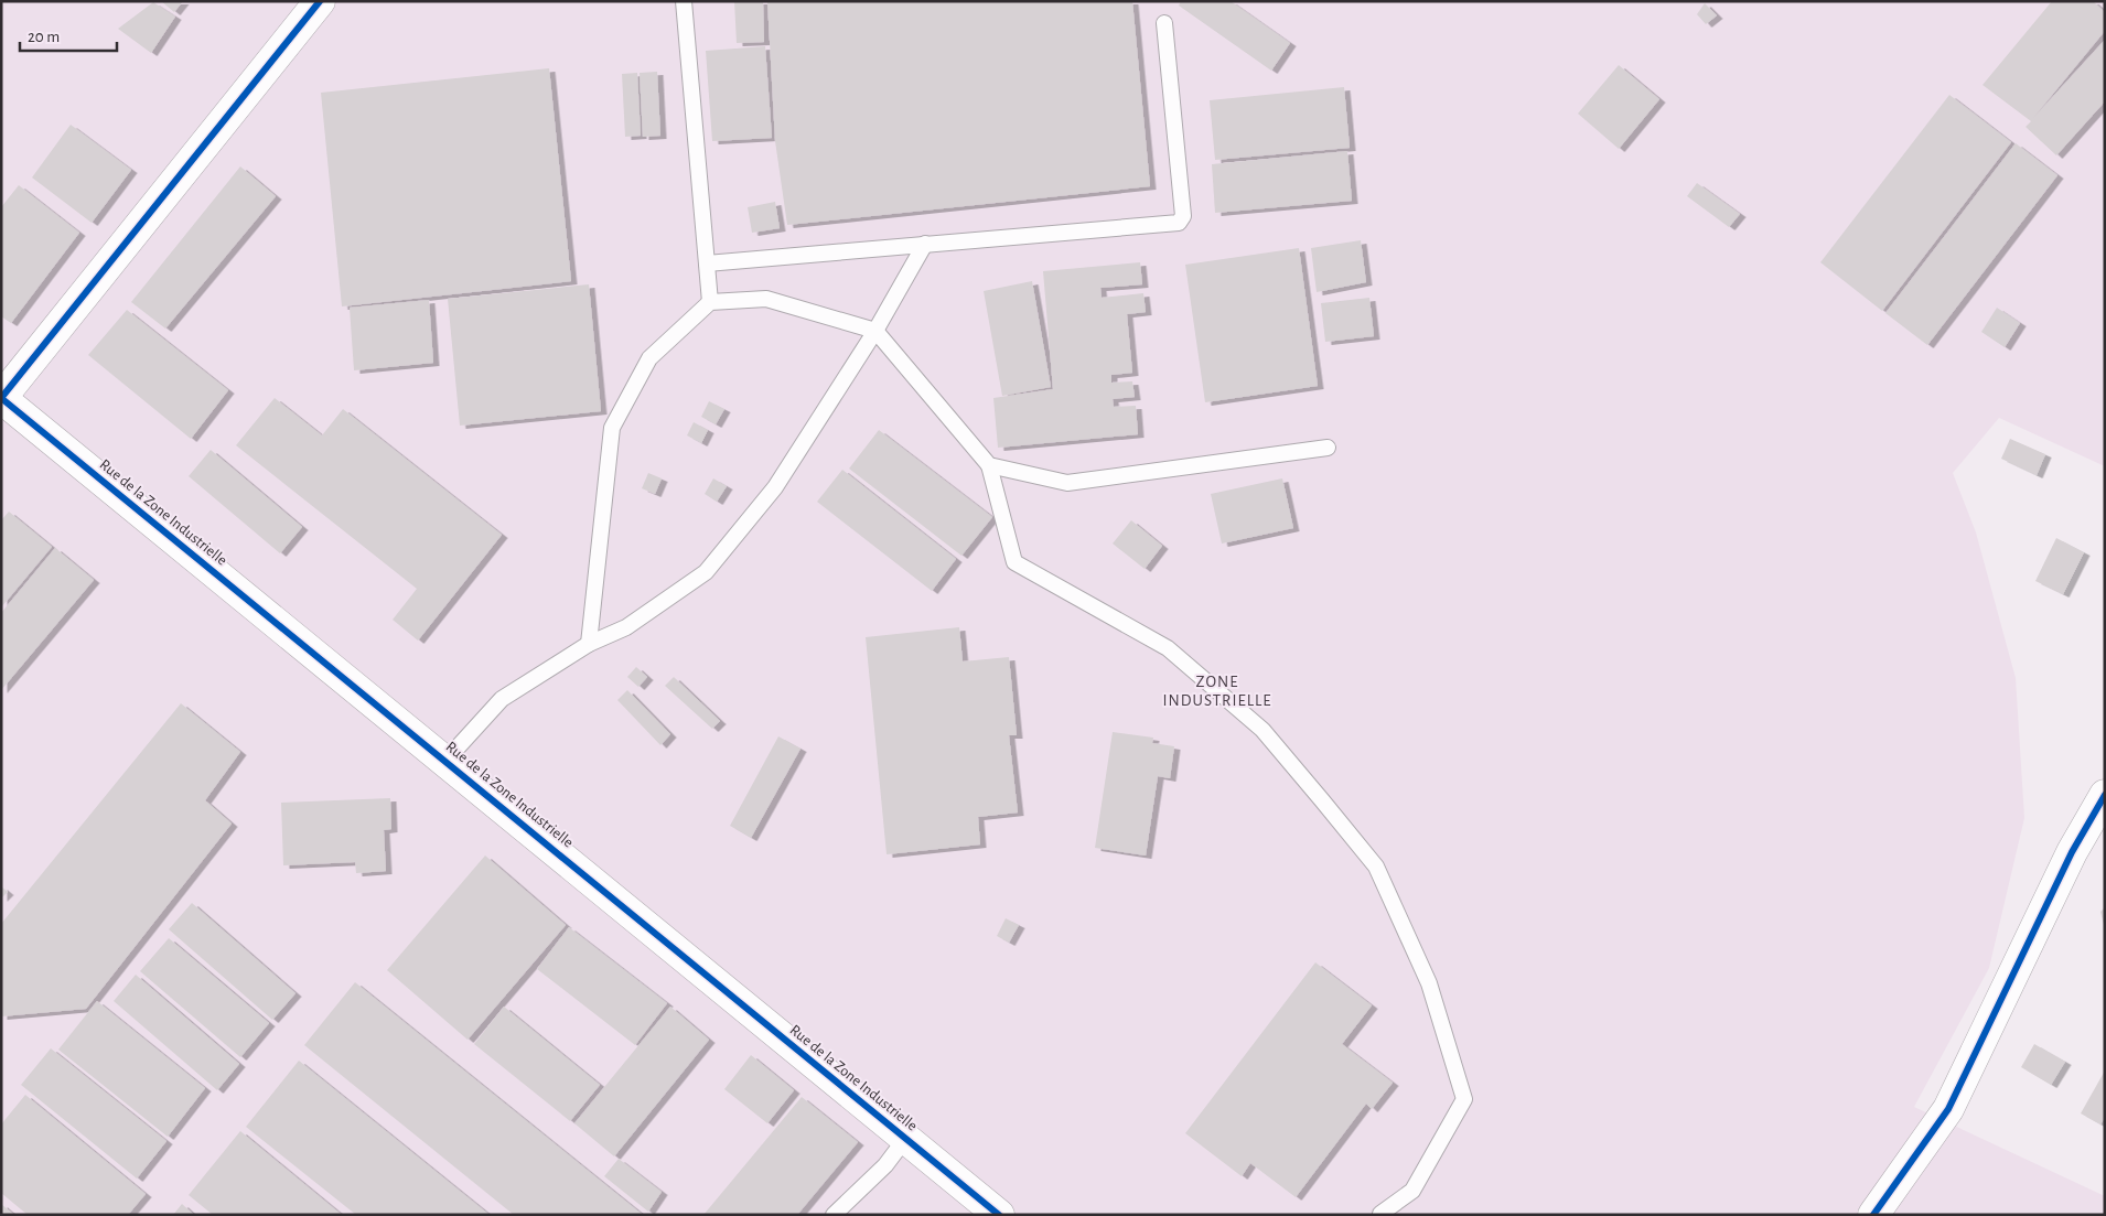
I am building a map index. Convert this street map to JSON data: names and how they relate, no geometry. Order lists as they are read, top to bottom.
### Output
{
  "streets": {
    "street": ["Rue de la Zone Industrielle"]
  },
  "districts": ["ZONE INDUSTRIELLE"],
  "scale_bar": "20 m"
}
